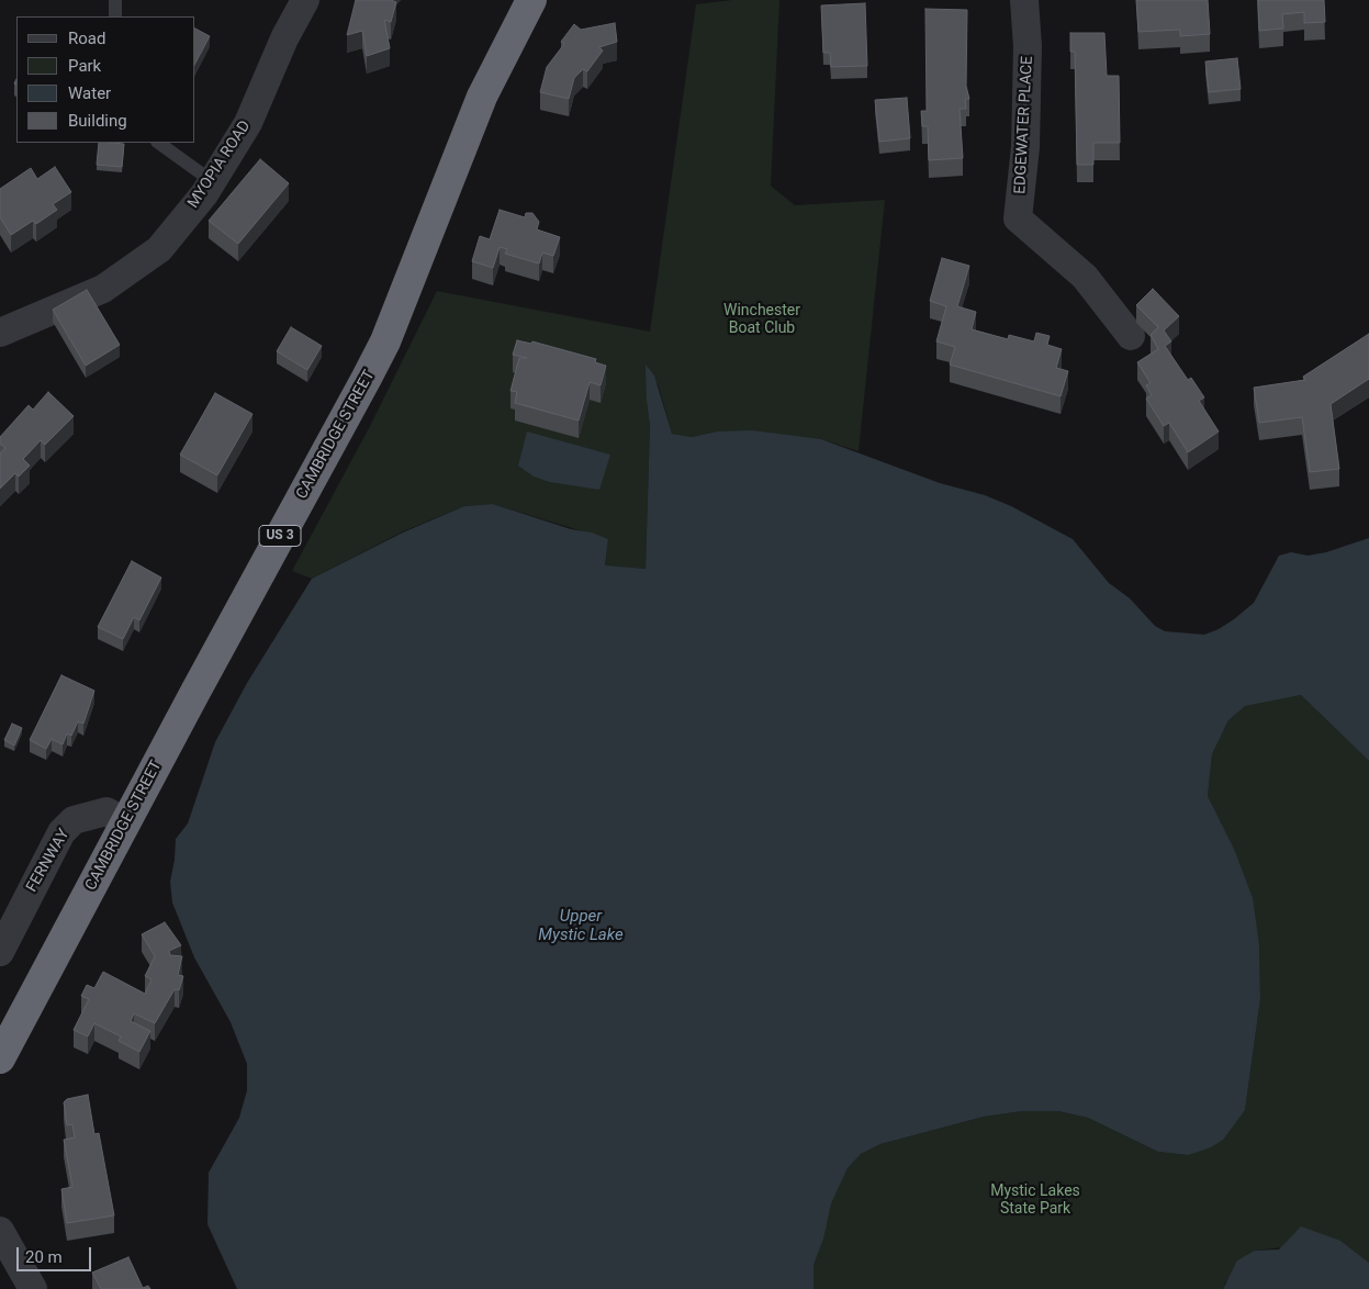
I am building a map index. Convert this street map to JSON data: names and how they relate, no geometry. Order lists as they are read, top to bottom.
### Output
{
  "streets": {
    "highway": ["CAMBRIDGE STREET", "US 3"],
    "street": ["EDGEWATER PLACE", "MYOPIA ROAD", "FERNWAY"]
  },
  "crossings": [
    ["CAMBRIDGE STREET", "FERNWAY"]
  ],
  "water": ["Upper Mystic Lake"],
  "parks": ["Winchester Boat Club", "Mystic Lakes State Park"],
  "legend": [
    "Road",
    "Park",
    "Water",
    "Building"
  ],
  "scale_bar": "20 m"
}
